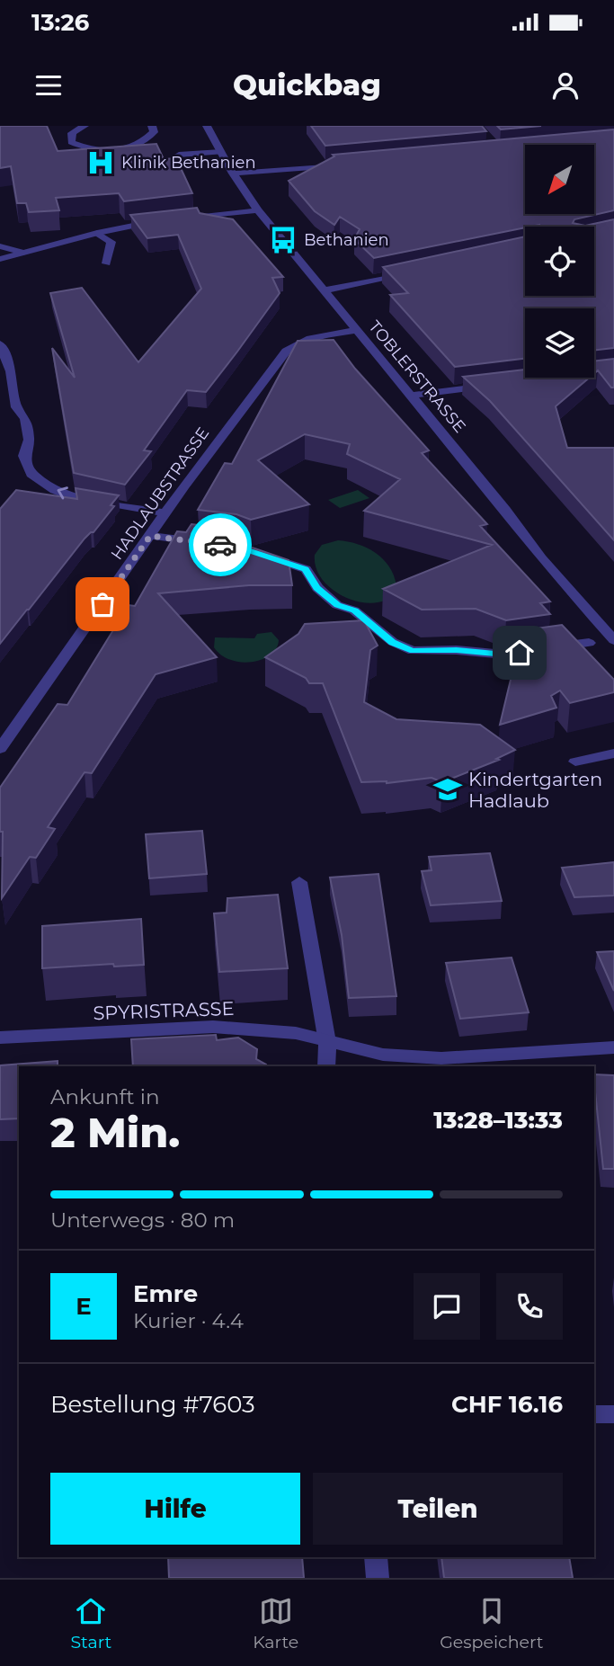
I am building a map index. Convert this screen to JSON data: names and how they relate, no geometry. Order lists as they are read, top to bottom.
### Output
{
  "streets": {
    "street": ["TOBLERSTRASSE", "HADLAUBSTRASSE", "SPYRISTRASSE"]
  },
  "crossings": [
    ["TOBLERSTRASSE", "HADLAUBSTRASSE"]
  ],
  "places": {
    "hospital": ["Klinik Bethanien"],
    "bus stop": ["Bethanien"],
    "school or university": ["Kindertgarten Hadlaub"]
  },
  "north": "bottom left",
  "page": {
    "status": "13:26",
    "header": "Quickbag",
    "heading": ["2 Min.", "Ankunft in", "13:28–13:33"],
    "panel": [
      "Emre",
      "Kurier · 4.4",
      "Bestellung #7603",
      "CHF 16.16"
    ],
    "bar": "Unterwegs · 80 m",
    "round": "E",
    "buttons": ["Hilfe", "Teilen"],
    "tabs": ["Start", "Karte", "Gespeichert"]
  }
}
